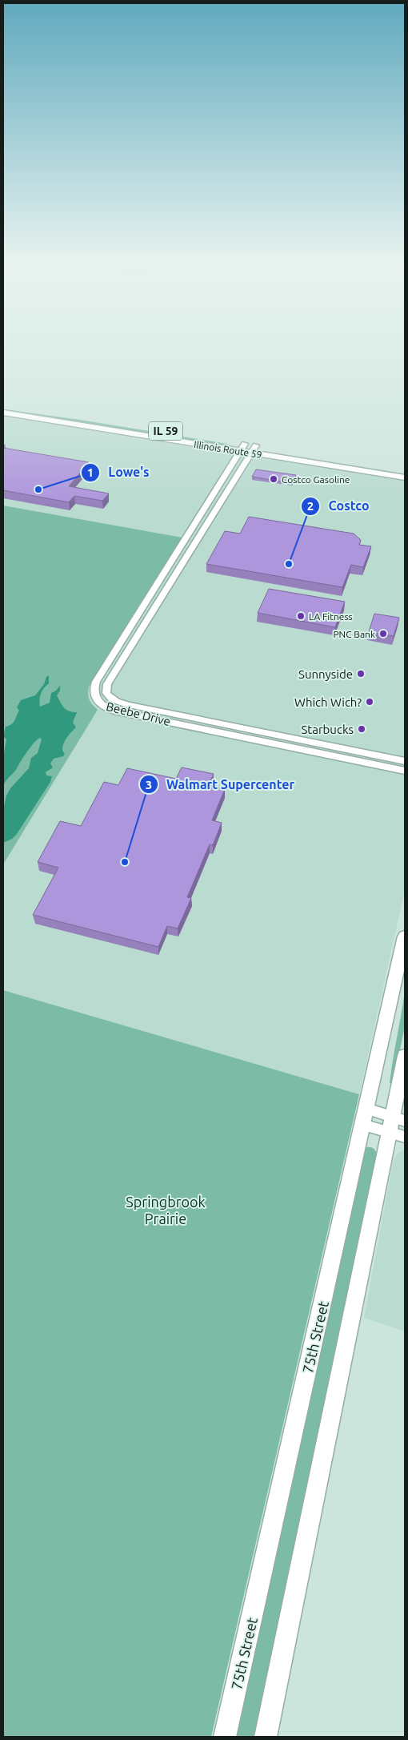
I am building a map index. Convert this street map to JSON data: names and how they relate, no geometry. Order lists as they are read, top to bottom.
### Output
{
  "streets": {
    "main road": ["IL 59", "Illinois Route 59", "75th Street"],
    "street": ["Beebe Drive"]
  },
  "crossings": [
    ["Illinois Route 59", "Beebe Drive"]
  ],
  "parks": ["Springbrook Prairie"],
  "places": [
    "Costco Gasoline",
    "Lowe's",
    "Costco",
    "LA Fitness",
    "PNC Bank",
    "Sunnyside",
    "Which Wich?",
    "Starbucks",
    "Walmart Supercenter"
  ]
}
